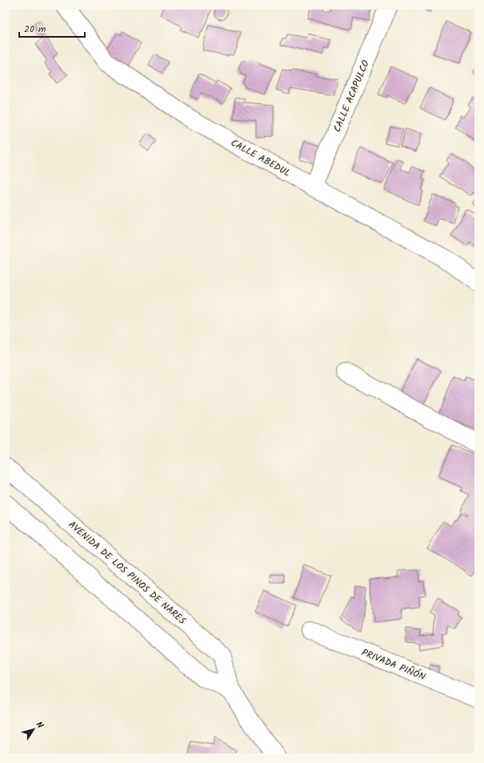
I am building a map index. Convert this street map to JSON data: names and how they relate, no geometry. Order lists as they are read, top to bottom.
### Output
{
  "streets": {
    "street": [
      "CALLE ACAPULCO",
      "CALLE ABEDUL",
      "AVENIDA DE LOS PINOS DE NARES",
      "PRIVADA PIÑÓN"
    ]
  },
  "crossings": [
    ["CALLE ACAPULCO", "CALLE ABEDUL"]
  ],
  "scale_bar": "20 m",
  "north": "top right"
}
